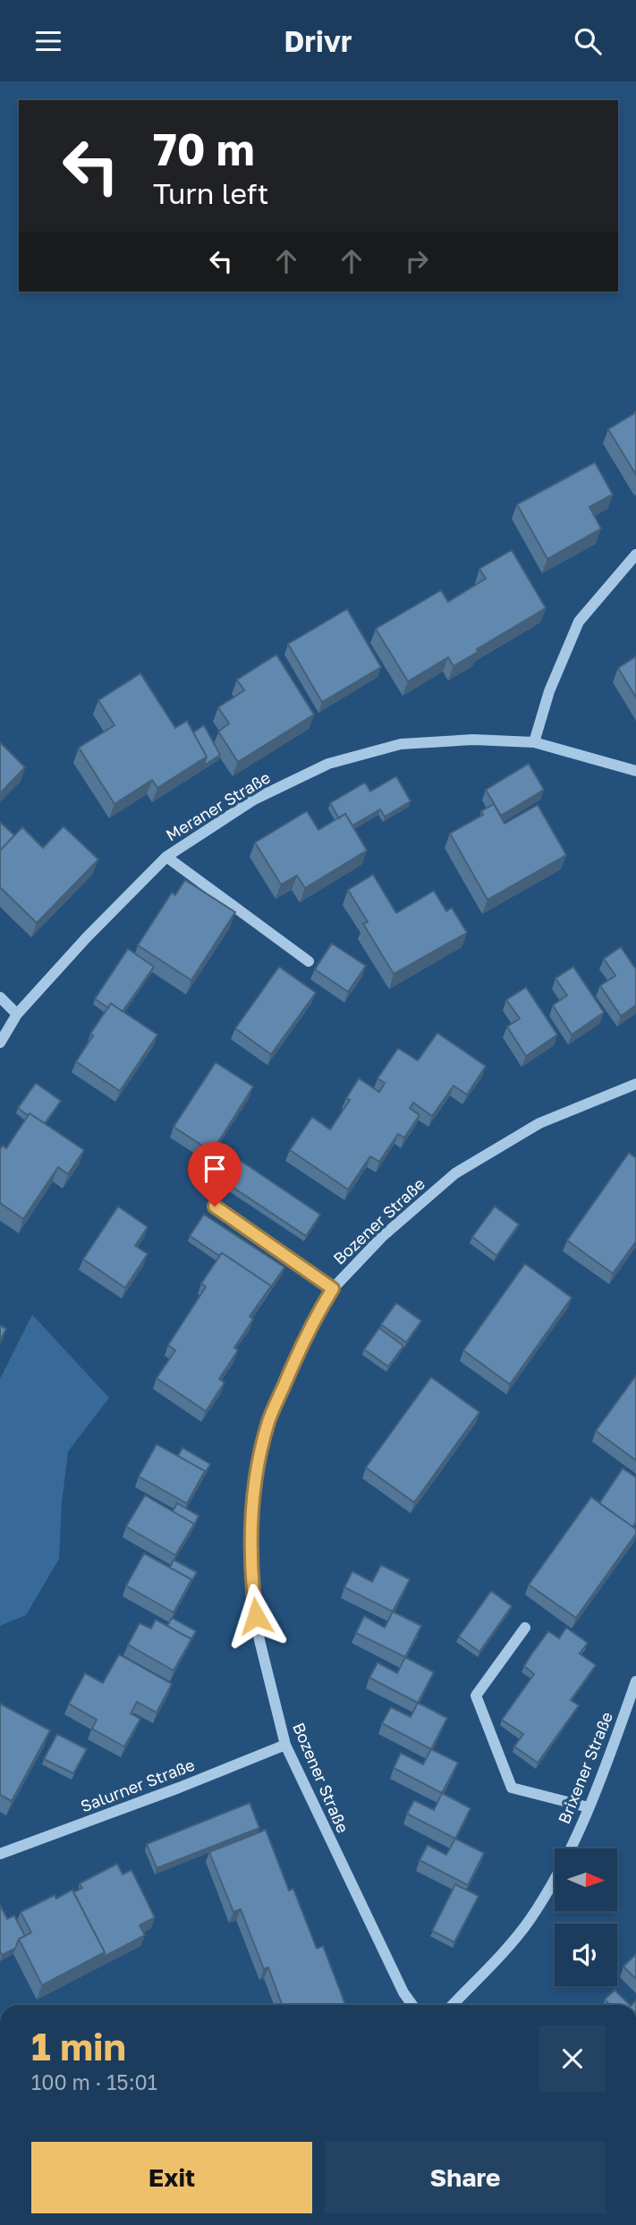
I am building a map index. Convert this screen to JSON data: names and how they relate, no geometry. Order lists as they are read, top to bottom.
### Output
{
  "streets": {
    "street": [
      "Meraner Straße",
      "Bozener Straße",
      "Brixener Straße",
      "Salurner Straße"
    ]
  },
  "crossings": [
    ["Bozener Straße", "Salurner Straße"]
  ],
  "north": "right",
  "page": {
    "header": "Drivr",
    "turn": ["70 m", "Turn left"],
    "heading": ["1 min", "100 m · 15:01"],
    "buttons": ["Exit", "Share"]
  }
}
